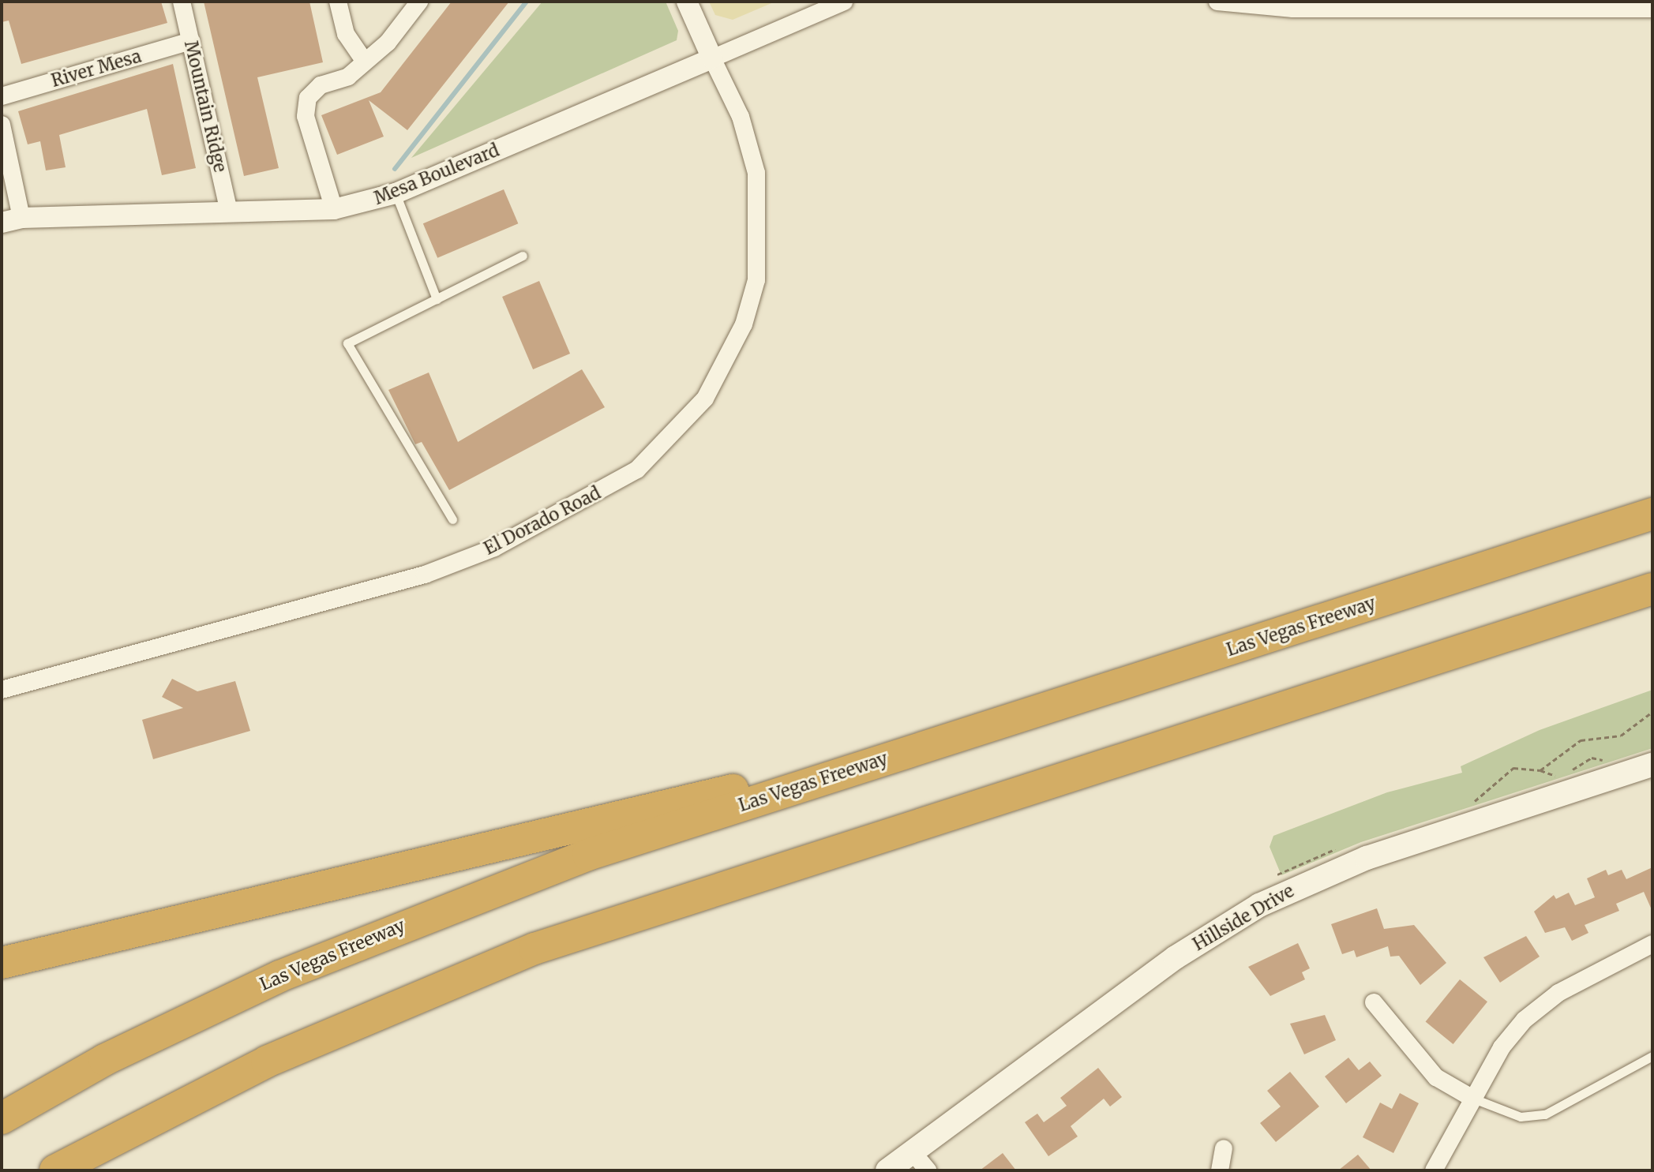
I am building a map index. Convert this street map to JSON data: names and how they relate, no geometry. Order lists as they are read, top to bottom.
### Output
{
  "streets": {
    "highway": ["Las Vegas Freeway"],
    "main road": ["Hillside Drive"],
    "street": [
      "River Mesa",
      "Mountain Ridge",
      "Mesa Boulevard",
      "El Dorado Road"
    ]
  },
  "crossings": [
    ["River Mesa", "Mountain Ridge"],
    ["Mountain Ridge", "Mesa Boulevard"],
    ["Mesa Boulevard", "El Dorado Road"]
  ]
}
